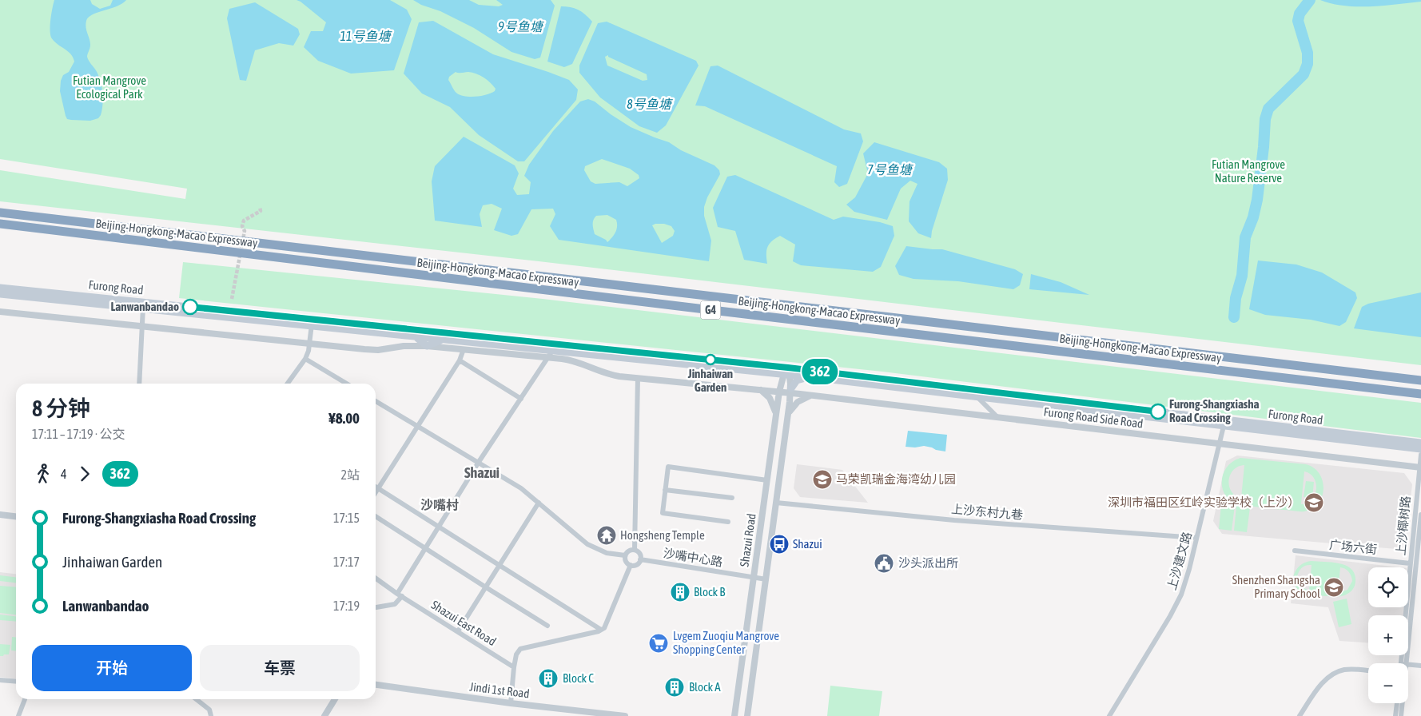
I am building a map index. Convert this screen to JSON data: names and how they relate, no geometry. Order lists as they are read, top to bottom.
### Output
{
  "streets": {
    "highway": ["Beijing-Hongkong-Macao Expressway", "G4"],
    "main road": ["Furong Road"],
    "street": [
      "Furong Road Side Road",
      "上沙东村九巷",
      "上沙椰树路",
      "Shazui Road",
      "广场六街",
      "沙嘴中心路",
      "上沙建文路",
      "Shazui East Road",
      "Jindi 1st Road"
    ]
  },
  "crossings": [
    ["Furong Road", "Furong Road Side Road"],
    ["Furong Road", "Shazui Road"],
    ["Furong Road", "上沙建文路"],
    ["Furong Road Side Road", "上沙椰树路"],
    ["Furong Road Side Road", "Shazui Road"],
    ["Furong Road Side Road", "上沙建文路"],
    ["上沙东村九巷", "Shazui Road"],
    ["上沙东村九巷", "上沙建文路"],
    ["上沙椰树路", "广场六街"],
    ["Shazui Road", "沙嘴中心路"]
  ],
  "districts": ["Shazui", "沙嘴村"],
  "water": [
    "9号鱼塘",
    "11号鱼塘",
    "8号鱼塘",
    "7号鱼塘"
  ],
  "parks": ["Futian Mangrove Ecological Park", "Futian Mangrove Nature Reserve"],
  "places": {
    "other": ["Lanwanbandao", "Jinhaiwan Garden", "Furong-Shangxiasha Road Crossing"],
    "school or university": ["马荣凯瑞金海湾幼儿园", "深圳市福田区红岭实验学校（上沙）", "Shenzhen Shangsha Primary School"],
    "temple": ["Hongsheng Temple"],
    "bus stop": ["Shazui"],
    "public building": ["沙头派出所"],
    "building": ["Block B", "Block C", "Block A"],
    "supermarket": ["Lvgem Zuoqiu Mangrove Shopping Center"]
  },
  "lines": ["bus line 362"],
  "page": {
    "on_map": "362",
    "heading": ["8 分钟", "17:11 – 17:19 · 公交", "¥8.00"],
    "legs": ["4", "362", "2站"],
    "list": [
      {
        "name": "Furong-Shangxiasha Road Crossing",
        "value": "17:15"
      },
      {
        "name": "Jinhaiwan Garden",
        "value": "17:17"
      },
      {
        "name": "Lanwanbandao",
        "value": "17:19"
      }
    ],
    "map_buttons": ["+", "−"],
    "buttons": ["开始", "车票"]
  }
}
